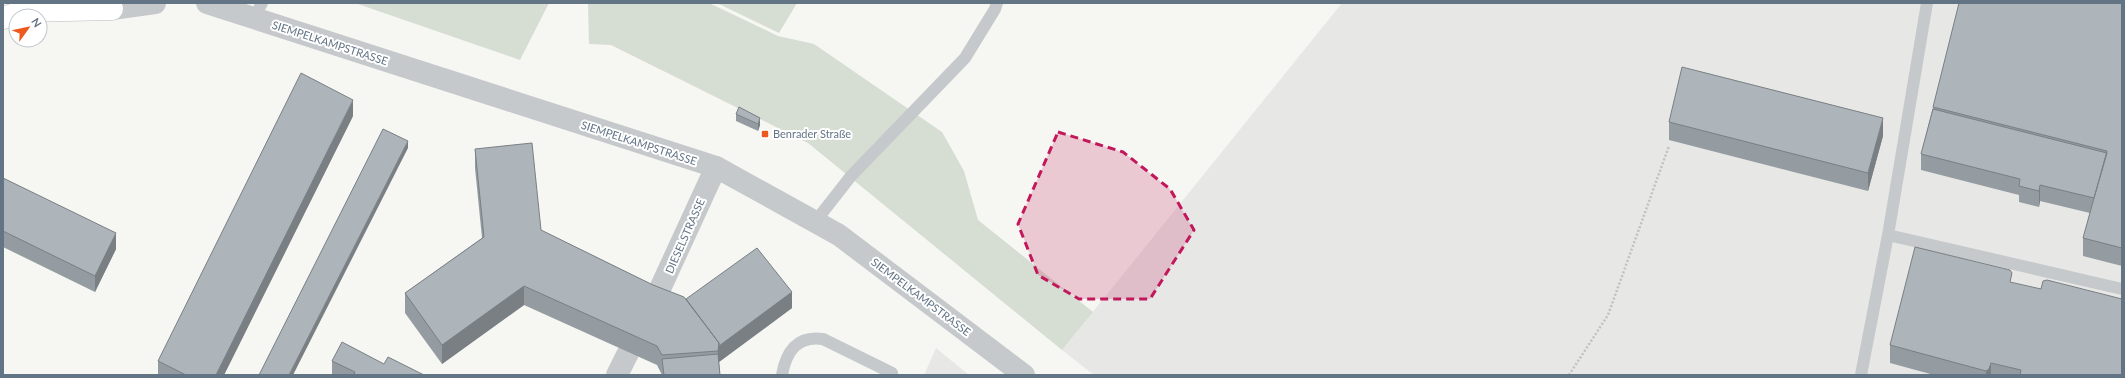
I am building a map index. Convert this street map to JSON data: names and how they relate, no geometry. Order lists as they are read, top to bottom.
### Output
{
  "streets": {
    "street": ["SIEMPELKAMPSTRASSE", "DIESELSTRASSE"]
  },
  "crossings": [
    ["SIEMPELKAMPSTRASSE", "DIESELSTRASSE"]
  ],
  "places": {
    "transit": ["Benrader Straße"]
  },
  "north": "top right"
}
